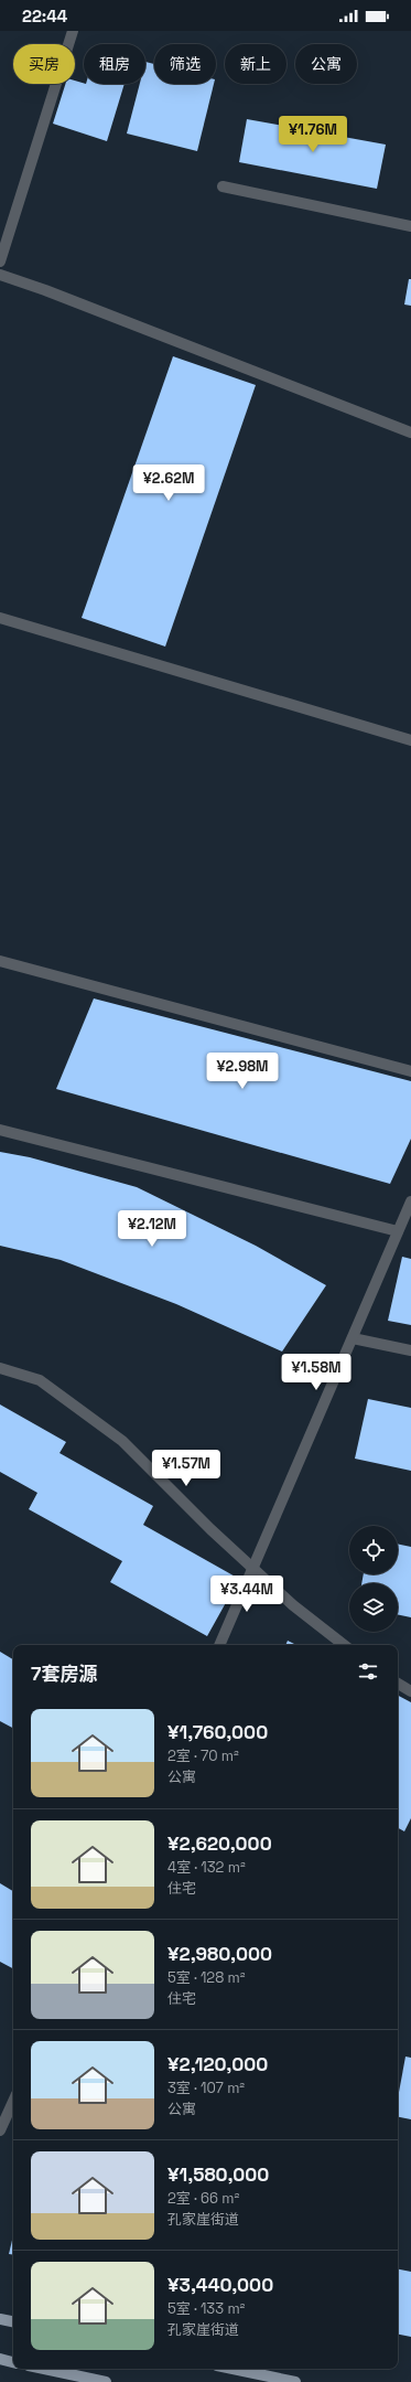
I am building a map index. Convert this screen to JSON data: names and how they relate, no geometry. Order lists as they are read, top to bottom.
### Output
{
  "page": {
    "status": "22:44",
    "chip": [
      "买房",
      "租房",
      "筛选",
      "新上",
      "公寓"
    ],
    "price": [
      "¥1.76M",
      "¥2.62M",
      "¥2.98M",
      "¥2.12M",
      "¥1.58M",
      "¥1.57M",
      "¥3.44M"
    ],
    "heading": "7套房源",
    "list": [
      {
        "name": "¥1,760,000",
        "note": "2室 · 70 m² · 公寓"
      },
      {
        "name": "¥2,620,000",
        "note": "4室 · 132 m² · 住宅"
      },
      {
        "name": "¥2,980,000",
        "note": "5室 · 128 m² · 住宅"
      },
      {
        "name": "¥2,120,000",
        "note": "3室 · 107 m² · 公寓"
      },
      {
        "name": "¥1,580,000",
        "note": "2室 · 66 m² · 孔家崖街道"
      },
      {
        "name": "¥3,440,000",
        "note": "5室 · 133 m² · 孔家崖街道"
      }
    ]
  }
}
